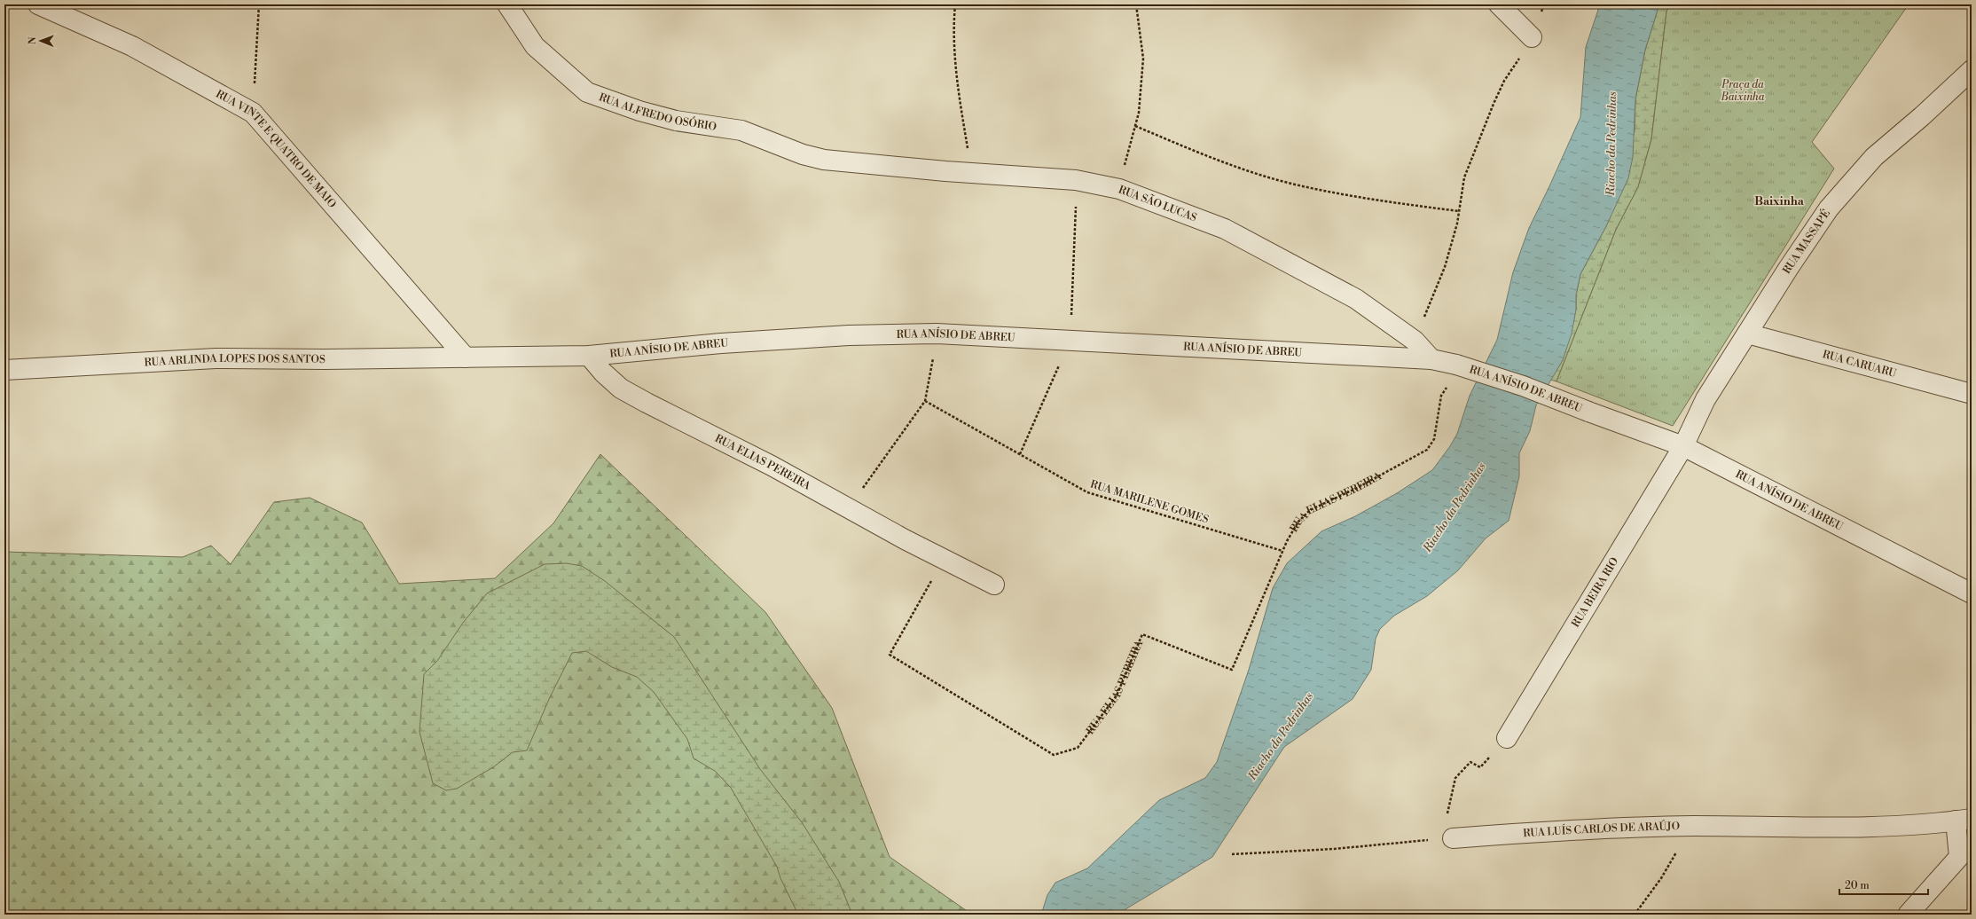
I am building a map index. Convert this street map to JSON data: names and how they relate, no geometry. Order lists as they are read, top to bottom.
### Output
{
  "streets": {
    "street": [
      "RUA ALFREDO OSÓRIO",
      "RUA VINTE E QUATRO DE MAIO",
      "RUA SÃO LUCAS",
      "RUA MASSAPÉ",
      "RUA ANÍSIO DE ABREU",
      "RUA ARLINDA LOPES DOS SANTOS",
      "RUA CARUARU",
      "RUA ELIAS PEREIRA",
      "RUA BEIRA RIO",
      "RUA LUÍS CARLOS DE ARAÚJO"
    ],
    "path": ["RUA MARILENE GOMES"]
  },
  "crossings": [
    ["RUA ALFREDO OSÓRIO", "RUA SÃO LUCAS"],
    ["RUA VINTE E QUATRO DE MAIO", "RUA ANÍSIO DE ABREU"],
    ["RUA VINTE E QUATRO DE MAIO", "RUA ARLINDA LOPES DOS SANTOS"],
    ["RUA SÃO LUCAS", "RUA ANÍSIO DE ABREU"],
    ["RUA MASSAPÉ", "RUA ANÍSIO DE ABREU"],
    ["RUA MASSAPÉ", "RUA CARUARU"],
    ["RUA MASSAPÉ", "RUA BEIRA RIO"],
    ["RUA ANÍSIO DE ABREU", "RUA ARLINDA LOPES DOS SANTOS"],
    ["RUA ANÍSIO DE ABREU", "RUA ELIAS PEREIRA"],
    ["RUA ANÍSIO DE ABREU", "RUA BEIRA RIO"],
    ["RUA ELIAS PEREIRA", "RUA MARILENE GOMES"]
  ],
  "districts": ["Baixinha"],
  "water": ["Riacho da Pedrinhas"],
  "parks": ["Praça da Baixinha"],
  "scale_bar": "20 m",
  "north": "left"
}
